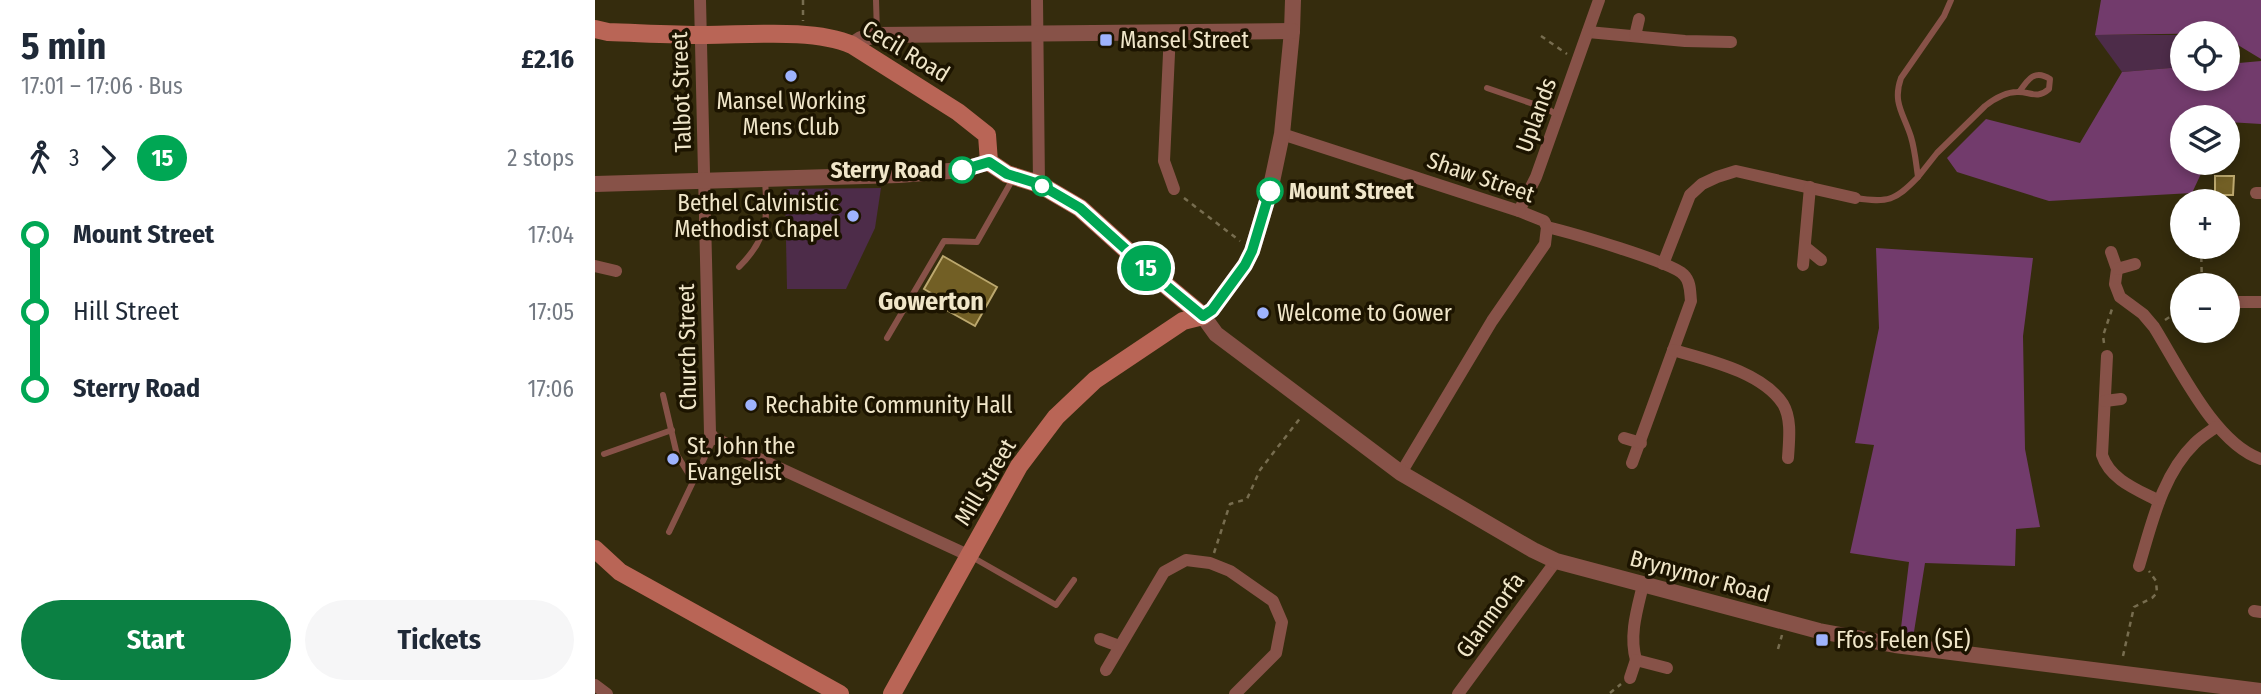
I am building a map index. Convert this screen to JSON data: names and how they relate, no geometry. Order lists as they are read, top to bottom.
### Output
{
  "streets": {
    "main road": ["Cecil Road", "Mill Street"],
    "street": [
      "Talbot Street",
      "Uplands",
      "Shaw Street",
      "Church Street",
      "Brynymor Road",
      "Glanmorfa"
    ]
  },
  "crossings": [
    ["Cecil Road", "Talbot Street"],
    ["Talbot Street", "Church Street"],
    ["Uplands", "Shaw Street"],
    ["Church Street", "Mill Street"],
    ["Mill Street", "Brynymor Road"],
    ["Brynymor Road", "Glanmorfa"]
  ],
  "districts": ["Gowerton"],
  "places": {
    "transit": ["Mansel Street", "Ffos Felen (SE)"],
    "other": [
      "Mansel Working Mens Club",
      "Sterry Road",
      "Mount Street",
      "Bethel Calvinistic Methodist Chapel",
      "Welcome to Gower",
      "Rechabite Community Hall",
      "St. John the Evangelist"
    ]
  },
  "lines": ["bus line 15"],
  "page": {
    "heading": ["5 min", "17:01 – 17:06 · Bus", "£2.16"],
    "on_map": "15",
    "map_buttons": ["+", "−"],
    "legs": ["3", "15", "2 stops"],
    "list": [
      {
        "name": "Mount Street",
        "value": "17:04"
      },
      {
        "name": "Hill Street",
        "value": "17:05"
      },
      {
        "name": "Sterry Road",
        "value": "17:06"
      }
    ],
    "buttons": ["Start", "Tickets"]
  }
}
